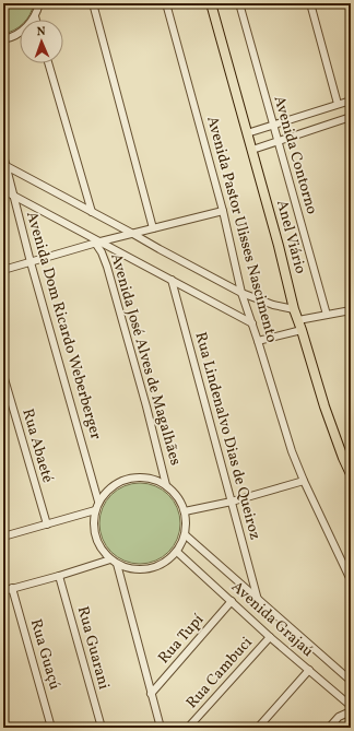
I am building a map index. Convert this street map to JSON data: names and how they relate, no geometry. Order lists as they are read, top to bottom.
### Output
{
  "streets": {
    "main road": ["Anel Viário"],
    "street": [
      "Avenida Contorno",
      "Avenida Pastor Ulisses Nascimento",
      "Avenida Dom Ricardo Weberberger",
      "Avenida José Alves de Magalhães",
      "Rua Lindenalvo Dias de Queiroz",
      "Rua Abaeté",
      "Avenida Grajaú",
      "Rua Tupí",
      "Rua Guarani",
      "Rua Guaçú",
      "Rua Cambuci"
    ]
  },
  "crossings": [
    ["Avenida Dom Ricardo Weberberger", "Avenida José Alves de Magalhães"],
    ["Avenida Dom Ricardo Weberberger", "Avenida Grajaú"],
    ["Avenida José Alves de Magalhães", "Avenida Grajaú"],
    ["Rua Lindenalvo Dias de Queiroz", "Avenida Grajaú"],
    ["Avenida Grajaú", "Rua Tupí"],
    ["Avenida Grajaú", "Rua Cambuci"]
  ],
  "north": "top"
}
